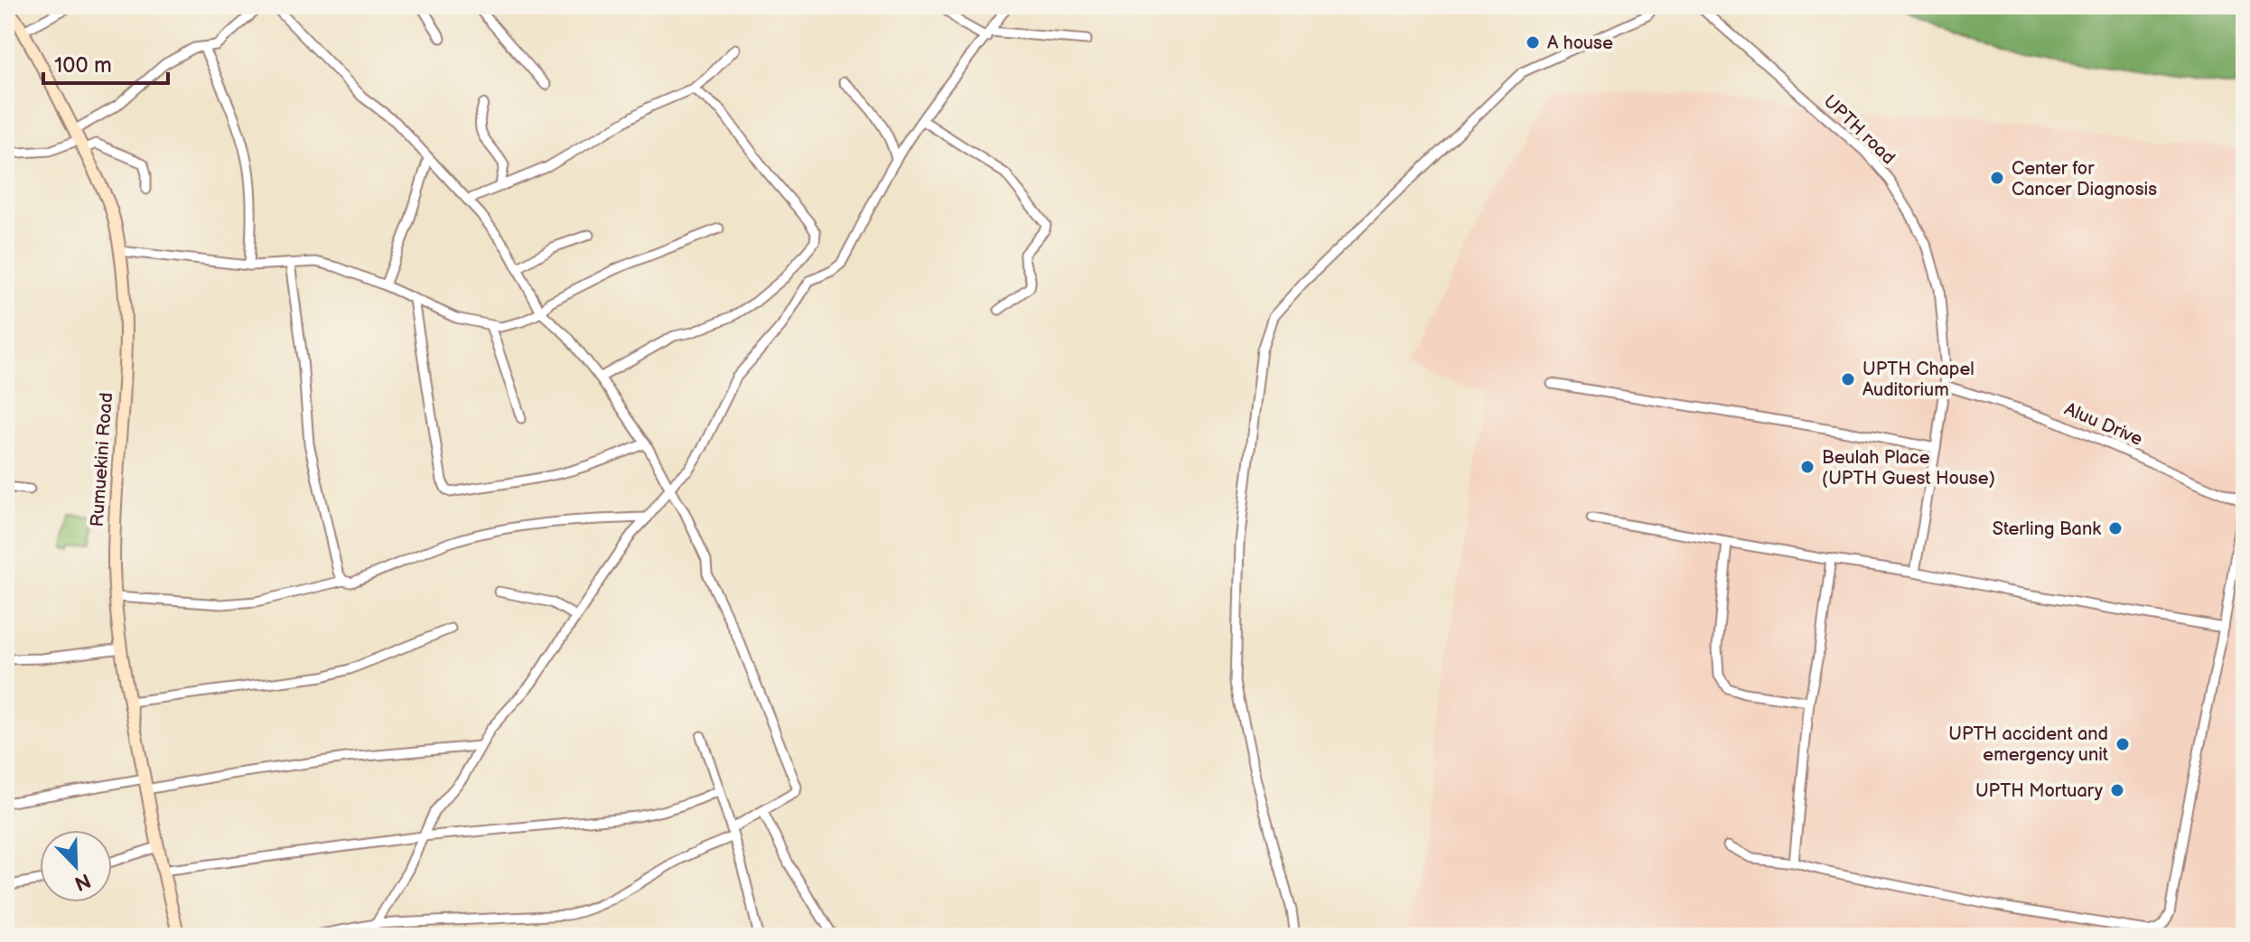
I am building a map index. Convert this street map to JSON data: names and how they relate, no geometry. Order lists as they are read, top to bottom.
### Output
{
  "streets": {
    "street": ["UPTH road", "Aluu Drive", "Rumuekini Road"]
  },
  "crossings": [
    ["UPTH road", "Aluu Drive"]
  ],
  "places": [
    "A house",
    "Center for Cancer Diagnosis",
    "UPTH Chapel Auditorium",
    "Beulah Place (UPTH Guest House)",
    "Sterling Bank",
    "UPTH accident and emergency unit",
    "UPTH Mortuary"
  ],
  "scale_bar": "100 m",
  "north": "bottom right"
}
